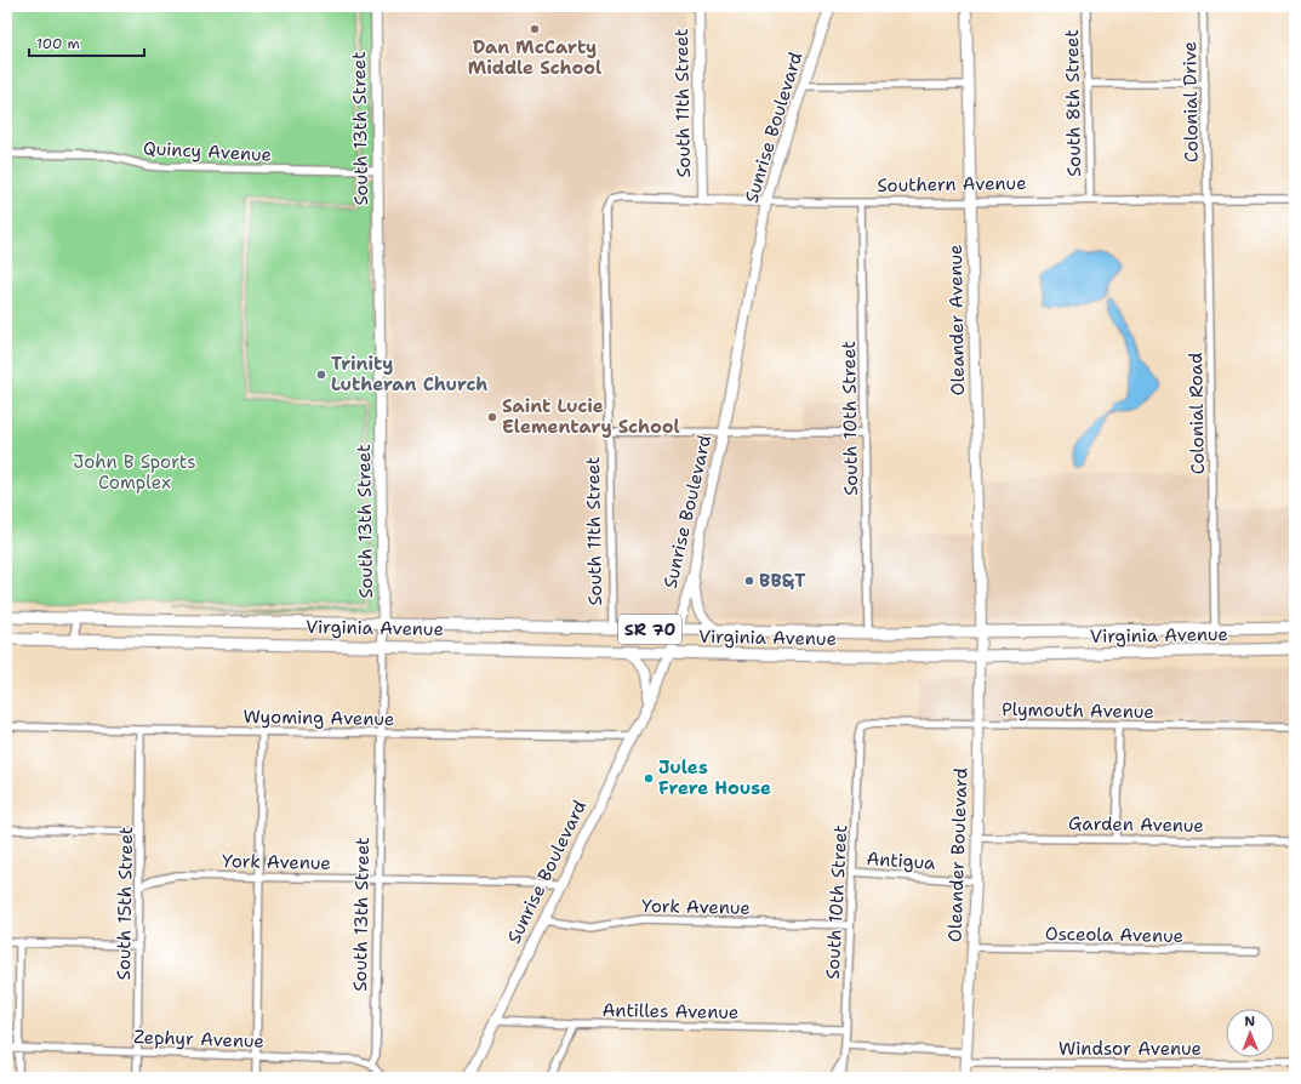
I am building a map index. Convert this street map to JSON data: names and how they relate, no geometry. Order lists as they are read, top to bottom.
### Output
{
  "streets": {
    "main road": ["Virginia Avenue", "SR 70"],
    "street": [
      "Colonial Drive",
      "South 11th Street",
      "South 8th Street",
      "Sunrise Boulevard",
      "South 13th Street",
      "Quincy Avenue",
      "Southern Avenue",
      "Oleander Avenue",
      "Colonial Road",
      "South 10th Street",
      "Plymouth Avenue",
      "Wyoming Avenue",
      "Garden Avenue",
      "Oleander Boulevard",
      "Antigua",
      "York Avenue",
      "South 15th Street",
      "Osceola Avenue",
      "Antilles Avenue",
      "Zephyr Avenue",
      "Windsor Avenue"
    ]
  },
  "crossings": [
    ["Colonial Drive", "Southern Avenue"],
    ["Colonial Drive", "Colonial Road"],
    ["South 11th Street", "Southern Avenue"],
    ["South 11th Street", "Virginia Avenue"],
    ["South 8th Street", "Southern Avenue"],
    ["Sunrise Boulevard", "Southern Avenue"],
    ["Sunrise Boulevard", "Virginia Avenue"],
    ["Sunrise Boulevard", "Wyoming Avenue"],
    ["Sunrise Boulevard", "York Avenue"],
    ["Sunrise Boulevard", "Antilles Avenue"],
    ["South 13th Street", "Quincy Avenue"],
    ["South 13th Street", "Virginia Avenue"],
    ["South 13th Street", "Wyoming Avenue"],
    ["South 13th Street", "York Avenue"],
    ["South 13th Street", "Zephyr Avenue"],
    ["Southern Avenue", "Oleander Avenue"],
    ["Southern Avenue", "Colonial Road"],
    ["Southern Avenue", "South 10th Street"],
    ["Oleander Avenue", "Virginia Avenue"],
    ["Oleander Avenue", "Oleander Boulevard"],
    ["Colonial Road", "Virginia Avenue"],
    ["South 10th Street", "Virginia Avenue"],
    ["South 10th Street", "Plymouth Avenue"],
    ["South 10th Street", "Antigua"],
    ["South 10th Street", "York Avenue"],
    ["South 10th Street", "Antilles Avenue"],
    ["Virginia Avenue", "Oleander Boulevard"],
    ["Plymouth Avenue", "Oleander Boulevard"],
    ["Wyoming Avenue", "South 15th Street"],
    ["Garden Avenue", "Oleander Boulevard"],
    ["Oleander Boulevard", "Antigua"],
    ["Oleander Boulevard", "Osceola Avenue"],
    ["Oleander Boulevard", "Windsor Avenue"],
    ["York Avenue", "South 15th Street"],
    ["South 15th Street", "Zephyr Avenue"]
  ],
  "parks": ["John B Sports Complex"],
  "places": [
    "Dan McCarty Middle School",
    "Trinity Lutheran Church",
    "Saint Lucie Elementary School",
    "BB&T",
    "Jules Frere House"
  ],
  "scale_bar": "100 m",
  "north": "top"
}
